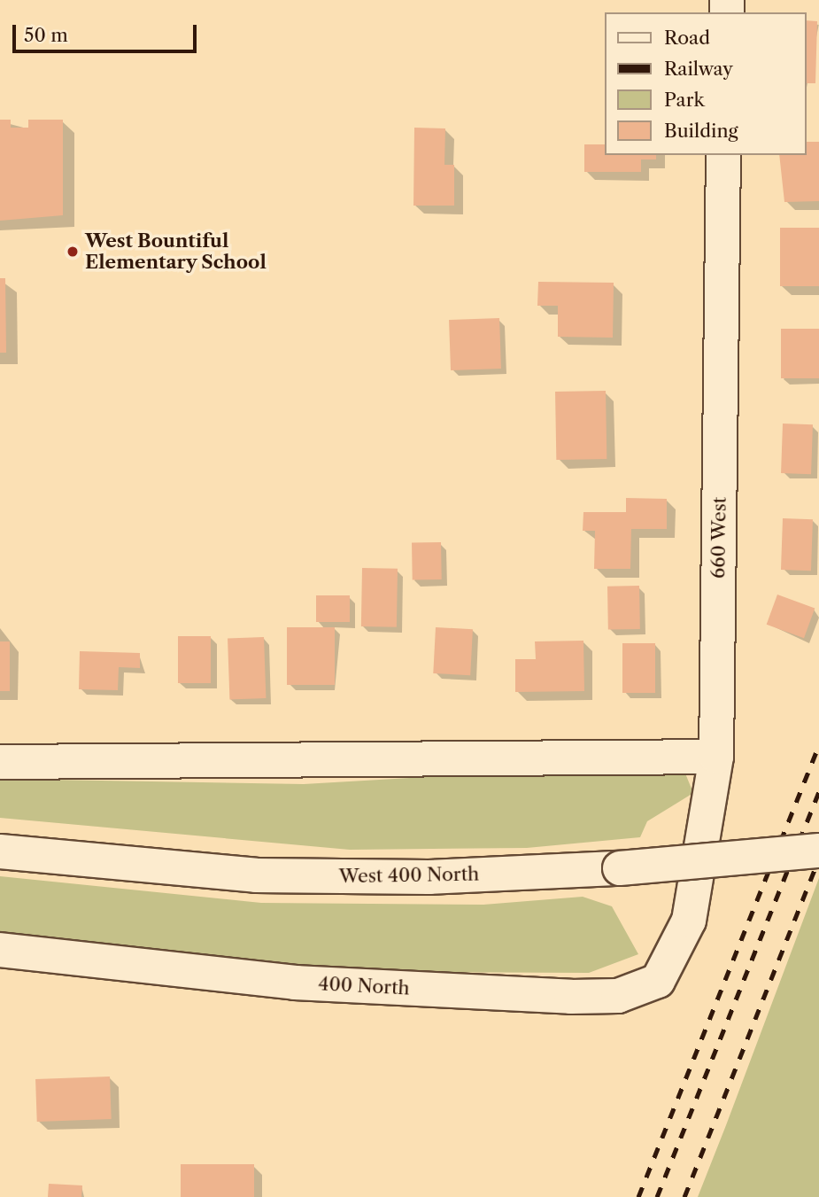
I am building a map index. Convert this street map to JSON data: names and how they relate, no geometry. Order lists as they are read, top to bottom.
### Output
{
  "streets": {
    "street": ["660 West", "West 400 North", "400 North"]
  },
  "crossings": [
    ["660 West", "400 North"]
  ],
  "places": ["West Bountiful Elementary School"],
  "legend": [
    "Road",
    "Railway",
    "Park",
    "Building"
  ],
  "scale_bar": "50 m"
}
